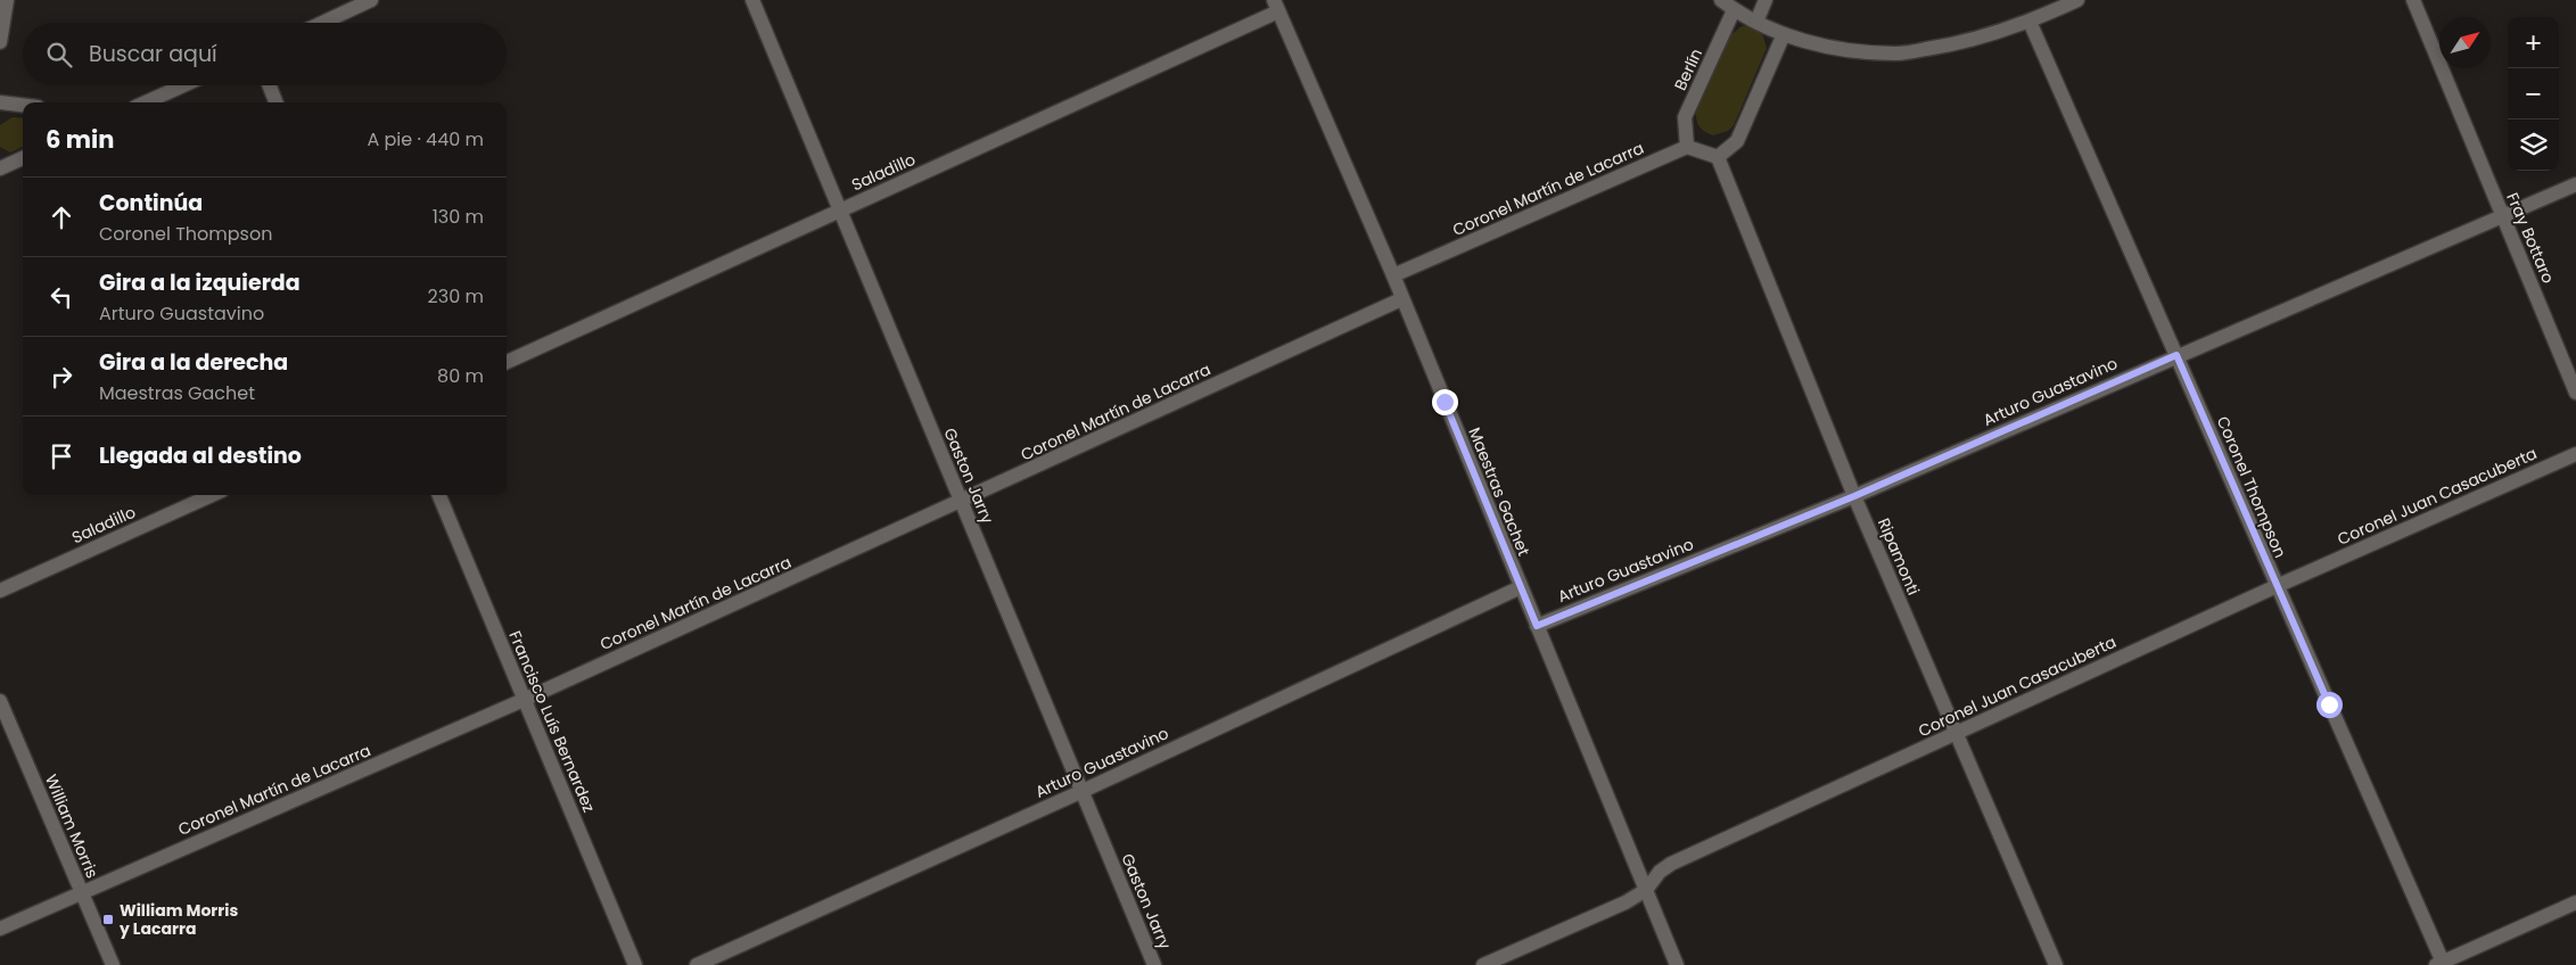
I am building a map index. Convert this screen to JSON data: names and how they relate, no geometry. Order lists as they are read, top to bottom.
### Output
{
  "streets": {
    "street": [
      "Berlín",
      "Saladillo",
      "Coronel Martín de Lacarra",
      "Fray Bottaro",
      "Arturo Guastavino",
      "Gaston Jarry",
      "Coronel Thompson",
      "Maestras Gachet",
      "Coronel Juan Casacuberta",
      "Ripamonti",
      "Francisco Luís Bernardez",
      "William Morris"
    ]
  },
  "crossings": [
    ["Berlín", "Coronel Martín de Lacarra"],
    ["Saladillo", "Gaston Jarry"],
    ["Saladillo", "Maestras Gachet"],
    ["Coronel Martín de Lacarra", "Gaston Jarry"],
    ["Coronel Martín de Lacarra", "Maestras Gachet"],
    ["Coronel Martín de Lacarra", "Francisco Luís Bernardez"],
    ["Coronel Martín de Lacarra", "William Morris"],
    ["Fray Bottaro", "Arturo Guastavino"],
    ["Arturo Guastavino", "Gaston Jarry"],
    ["Arturo Guastavino", "Coronel Thompson"],
    ["Arturo Guastavino", "Maestras Gachet"],
    ["Arturo Guastavino", "Ripamonti"],
    ["Coronel Thompson", "Coronel Juan Casacuberta"],
    ["Maestras Gachet", "Coronel Juan Casacuberta"],
    ["Coronel Juan Casacuberta", "Ripamonti"]
  ],
  "places": {
    "transit": ["William Morris y Lacarra"]
  },
  "north": "top right",
  "page": {
    "map_buttons": ["+", "−"],
    "search": "Buscar aquí",
    "heading": ["6 min", "A pie · 440 m"],
    "list": [
      ["Continúa", "Coronel Thompson", "130 m"],
      ["Gira a la izquierda", "Arturo Guastavino", "230 m"],
      ["Gira a la derecha", "Maestras Gachet", "80 m"],
      "Llegada al destino"
    ]
  }
}
